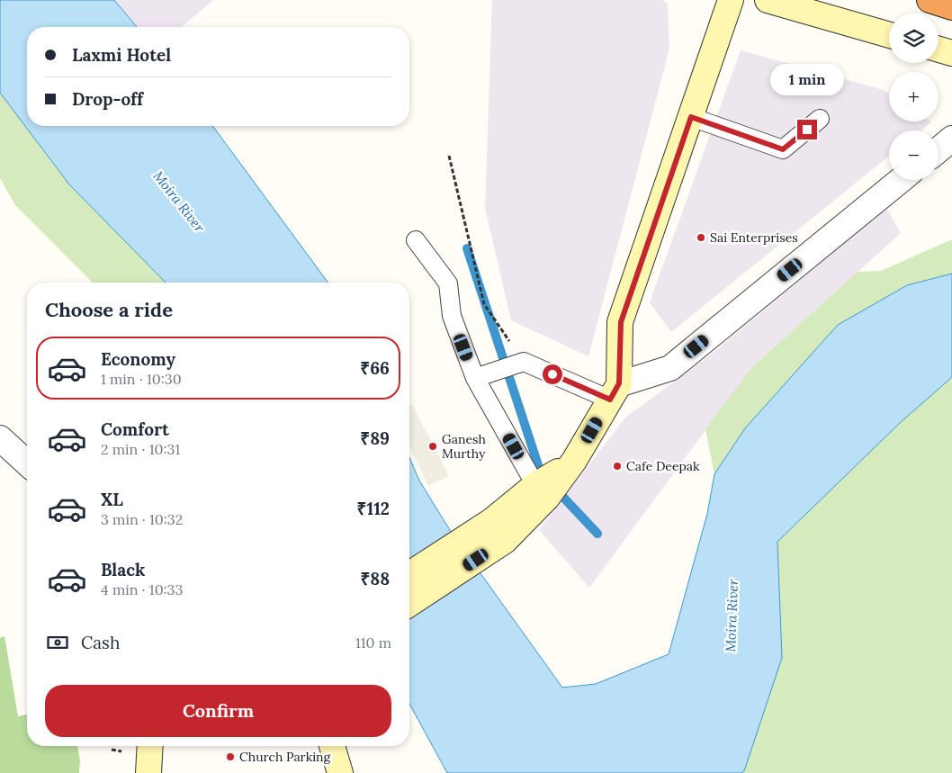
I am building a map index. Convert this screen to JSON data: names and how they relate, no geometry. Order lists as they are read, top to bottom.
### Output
{
  "water": ["Moira River"],
  "places": [
    "Sai Enterprises",
    "Ganesh Murthy",
    "Cafe Deepak",
    "Church Parking"
  ],
  "page": {
    "map_buttons": ["+", "−"],
    "banner": ["Laxmi Hotel", "Drop-off"],
    "bubble": "1 min",
    "heading": "Choose a ride",
    "list": [
      {
        "name": "Economy",
        "note": "1 min · 10:30",
        "value": "₹66"
      },
      {
        "name": "Comfort",
        "note": "2 min · 10:31",
        "value": "₹89"
      },
      {
        "name": "XL",
        "note": "3 min · 10:32",
        "value": "₹112"
      },
      {
        "name": "Black",
        "note": "4 min · 10:33",
        "value": "₹88"
      }
    ],
    "pay": ["Cash", "110 m"],
    "buttons": "Confirm"
  }
}
